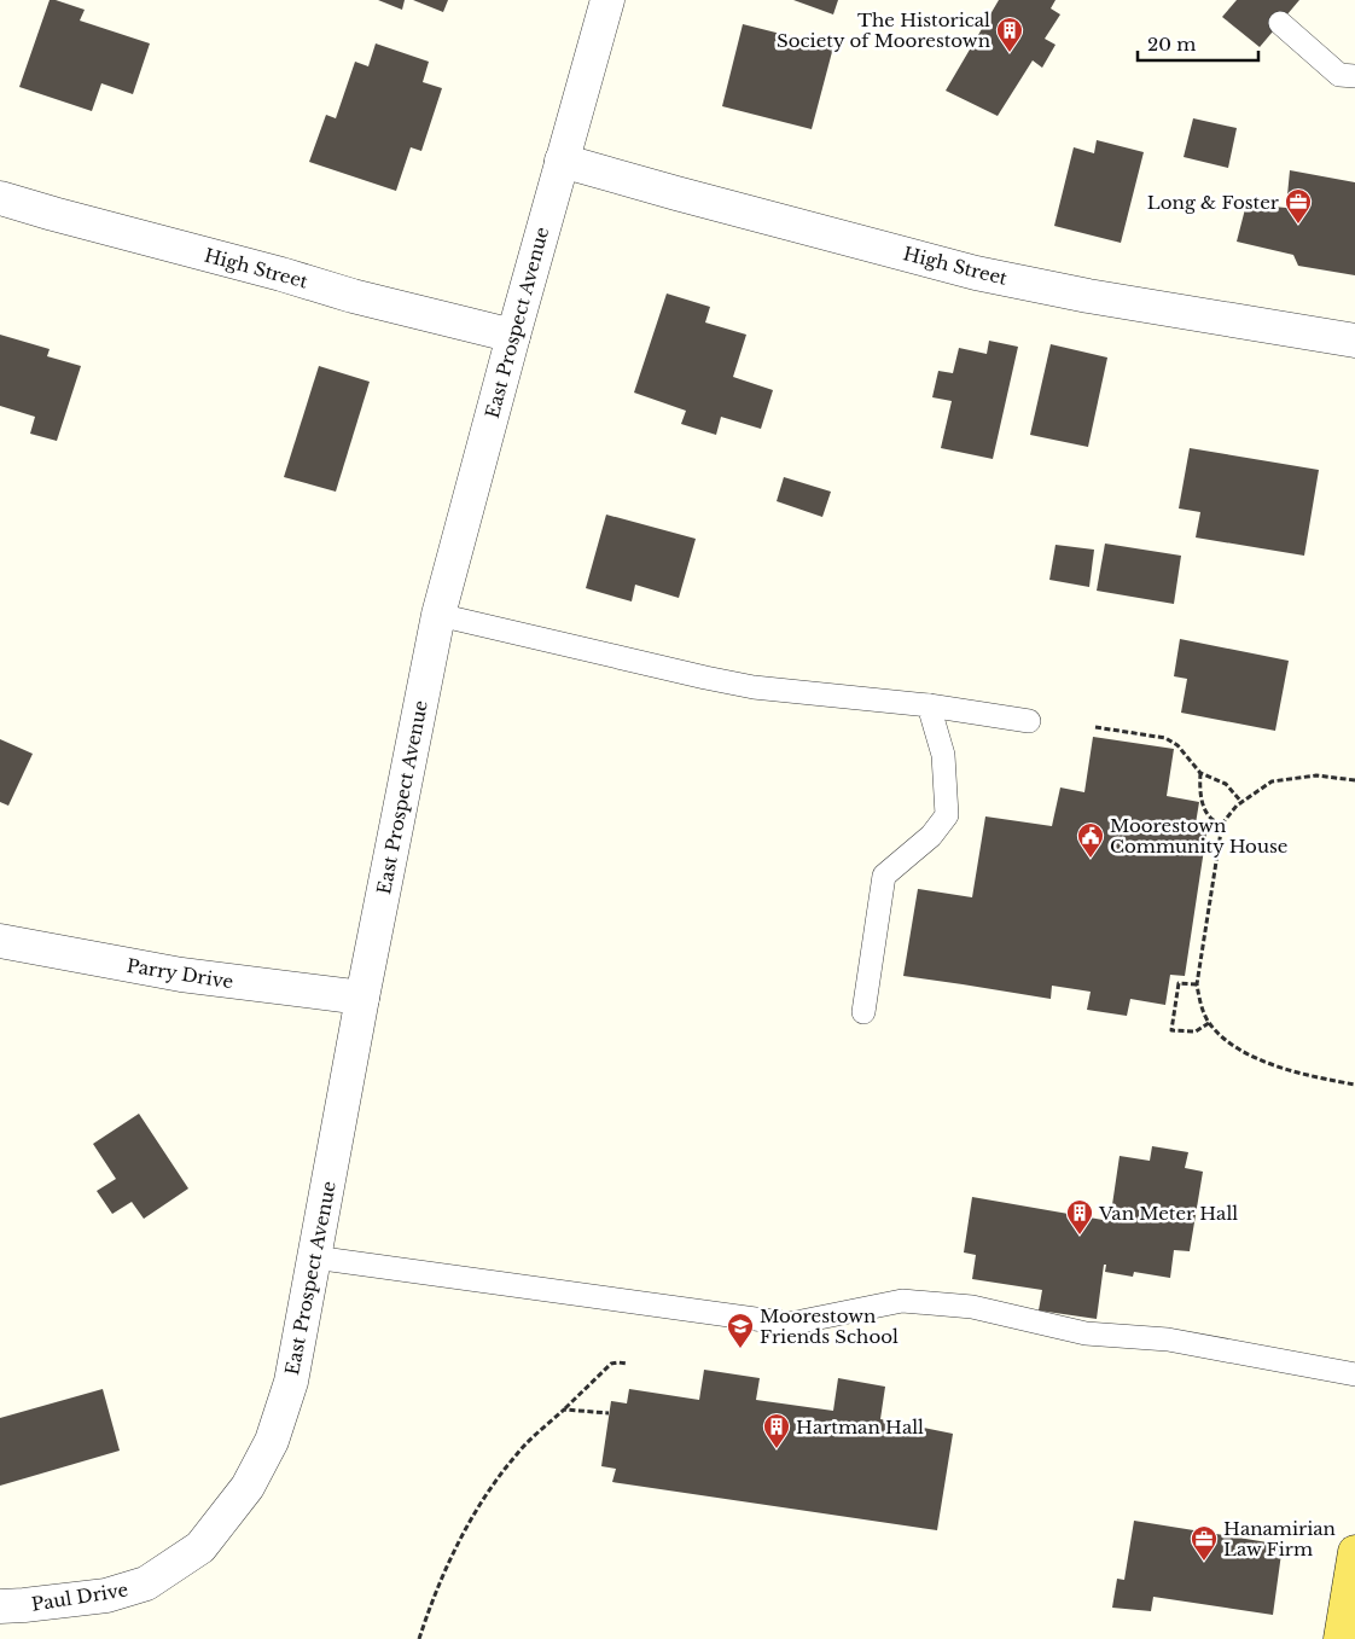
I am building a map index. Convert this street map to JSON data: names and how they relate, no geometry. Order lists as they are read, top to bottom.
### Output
{
  "streets": {
    "street": [
      "High Street",
      "East Prospect Avenue",
      "Parry Drive",
      "Paul Drive"
    ]
  },
  "crossings": [
    ["High Street", "East Prospect Avenue"],
    ["East Prospect Avenue", "Parry Drive"],
    ["East Prospect Avenue", "Paul Drive"]
  ],
  "places": {
    "building": ["The Historical Society of Moorestown", "Van Meter Hall", "Hartman Hall"],
    "office": ["Long & Foster", "Hanamirian Law Firm"],
    "public building": ["Moorestown Community House"],
    "school or university": ["Moorestown Friends School"]
  },
  "scale_bar": "20 m"
}
